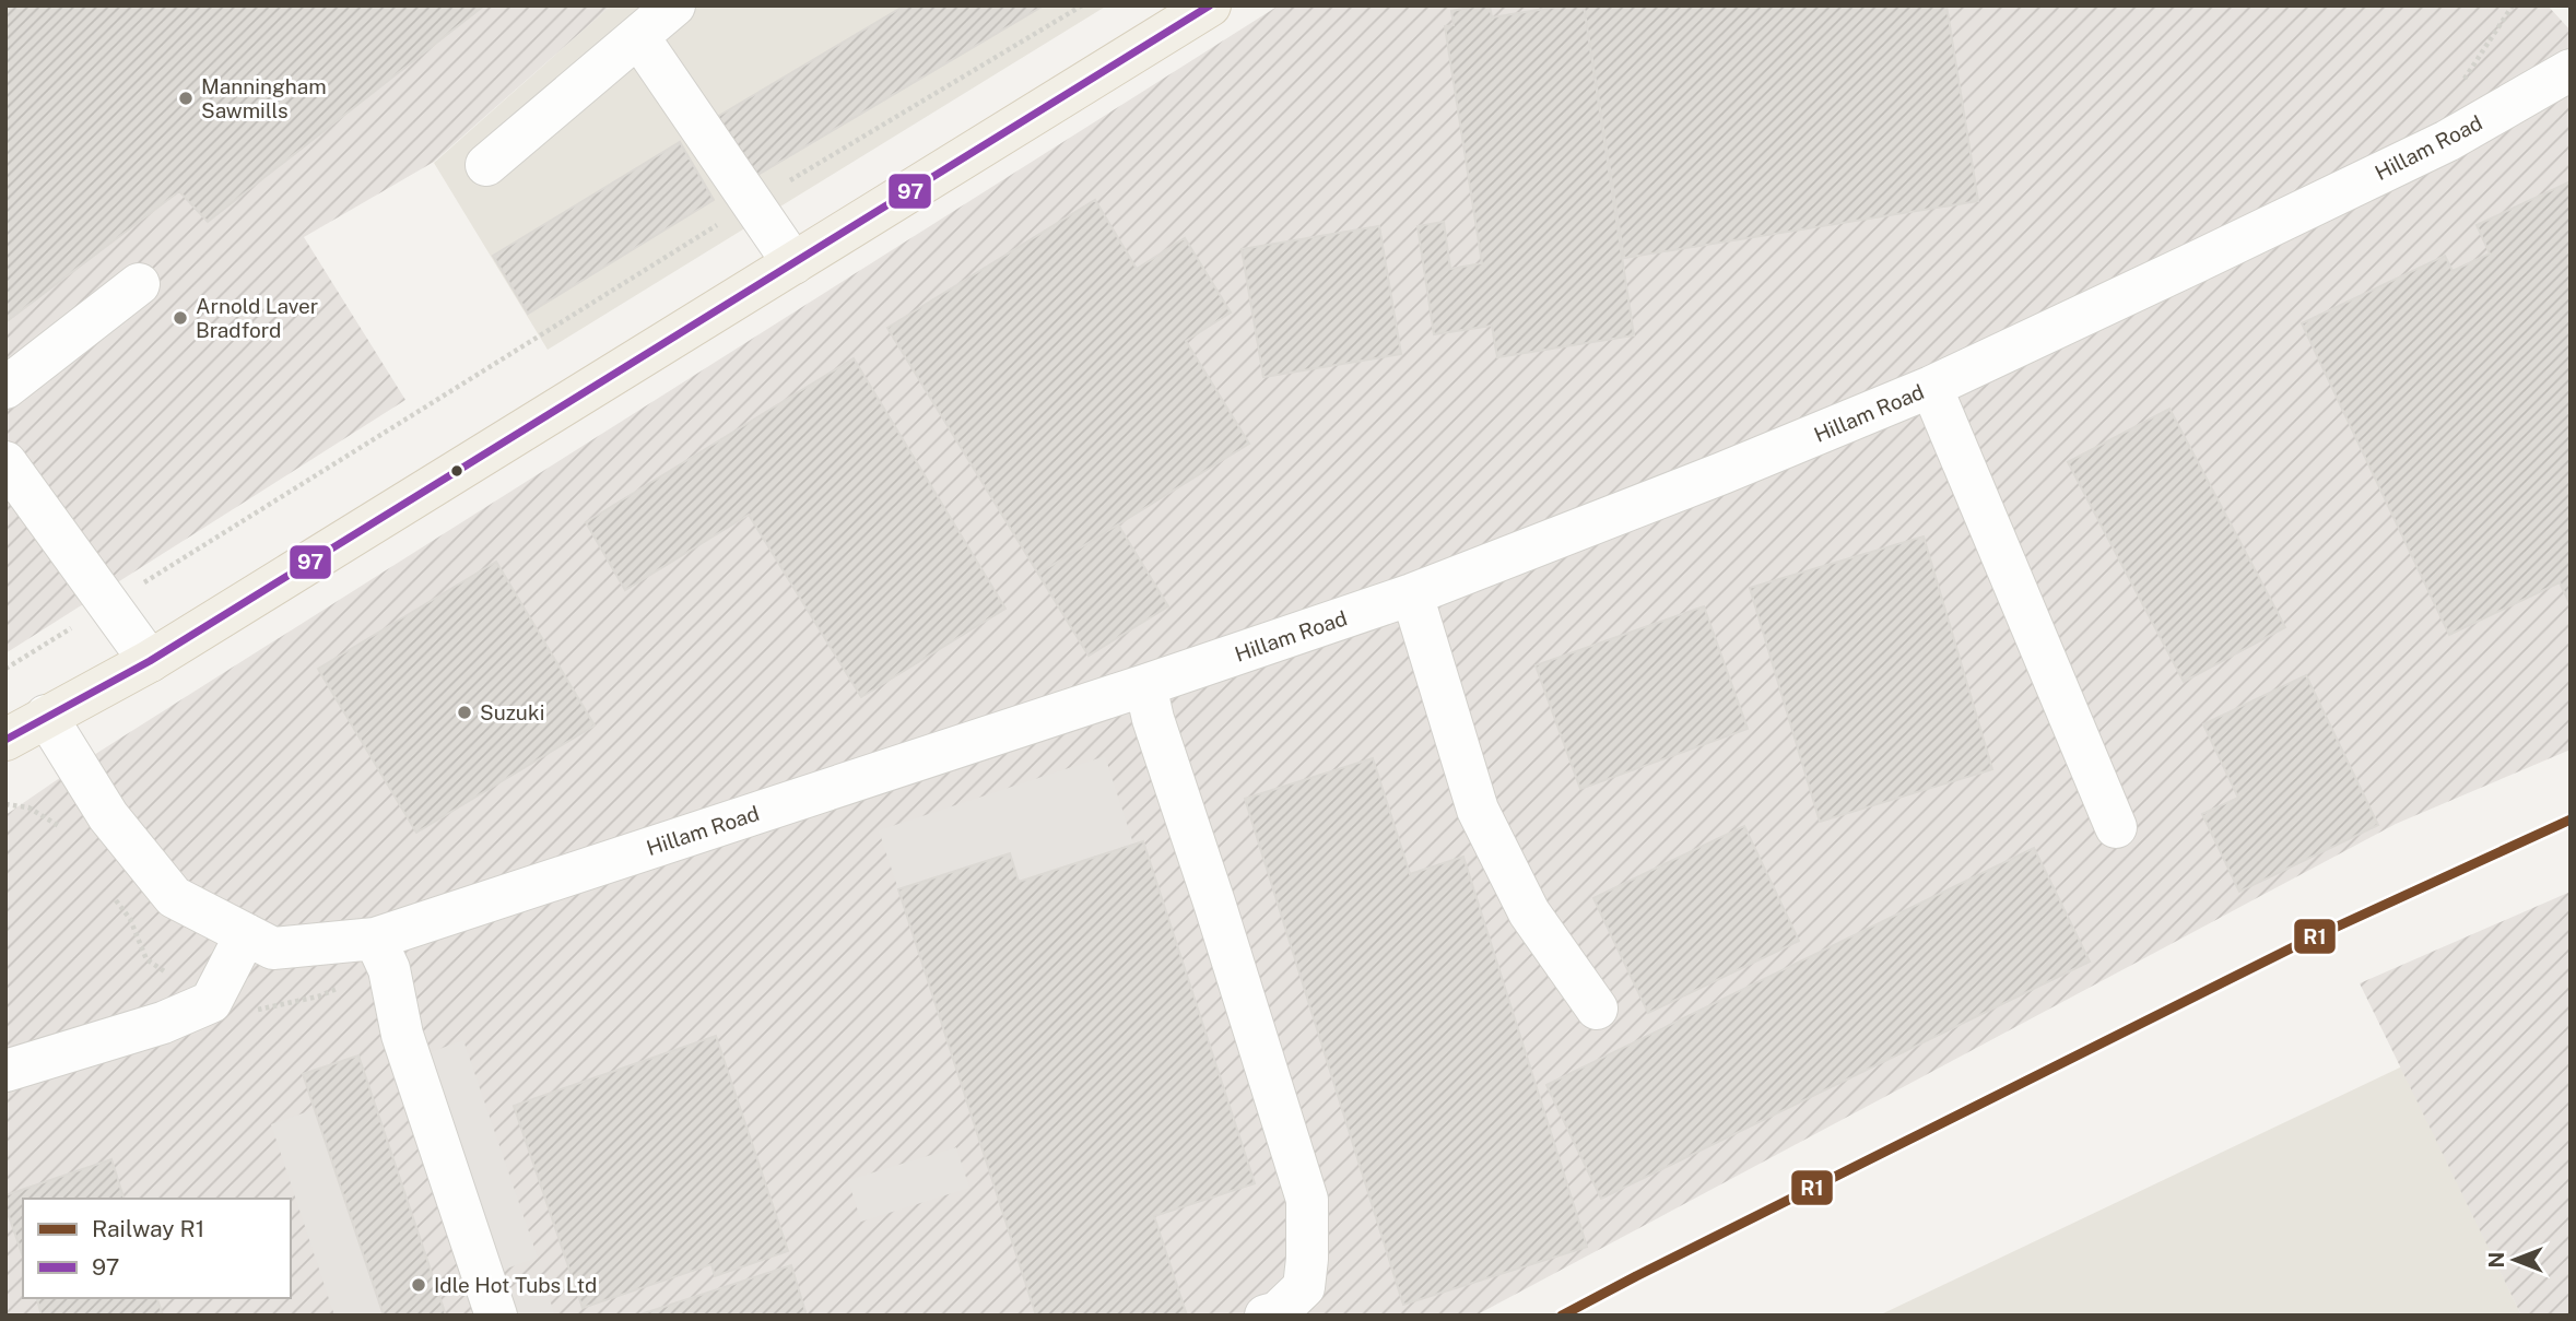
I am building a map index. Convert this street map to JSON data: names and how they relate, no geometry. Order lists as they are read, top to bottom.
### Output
{
  "streets": {
    "street": ["Hillam Road"]
  },
  "places": [
    "Manningham Sawmills",
    "Arnold Laver Bradford",
    "Suzuki",
    "Idle Hot Tubs Ltd"
  ],
  "lines": ["transit line 97", "rail line R1"],
  "legend": ["Railway R1", "97"],
  "north": "left"
}
